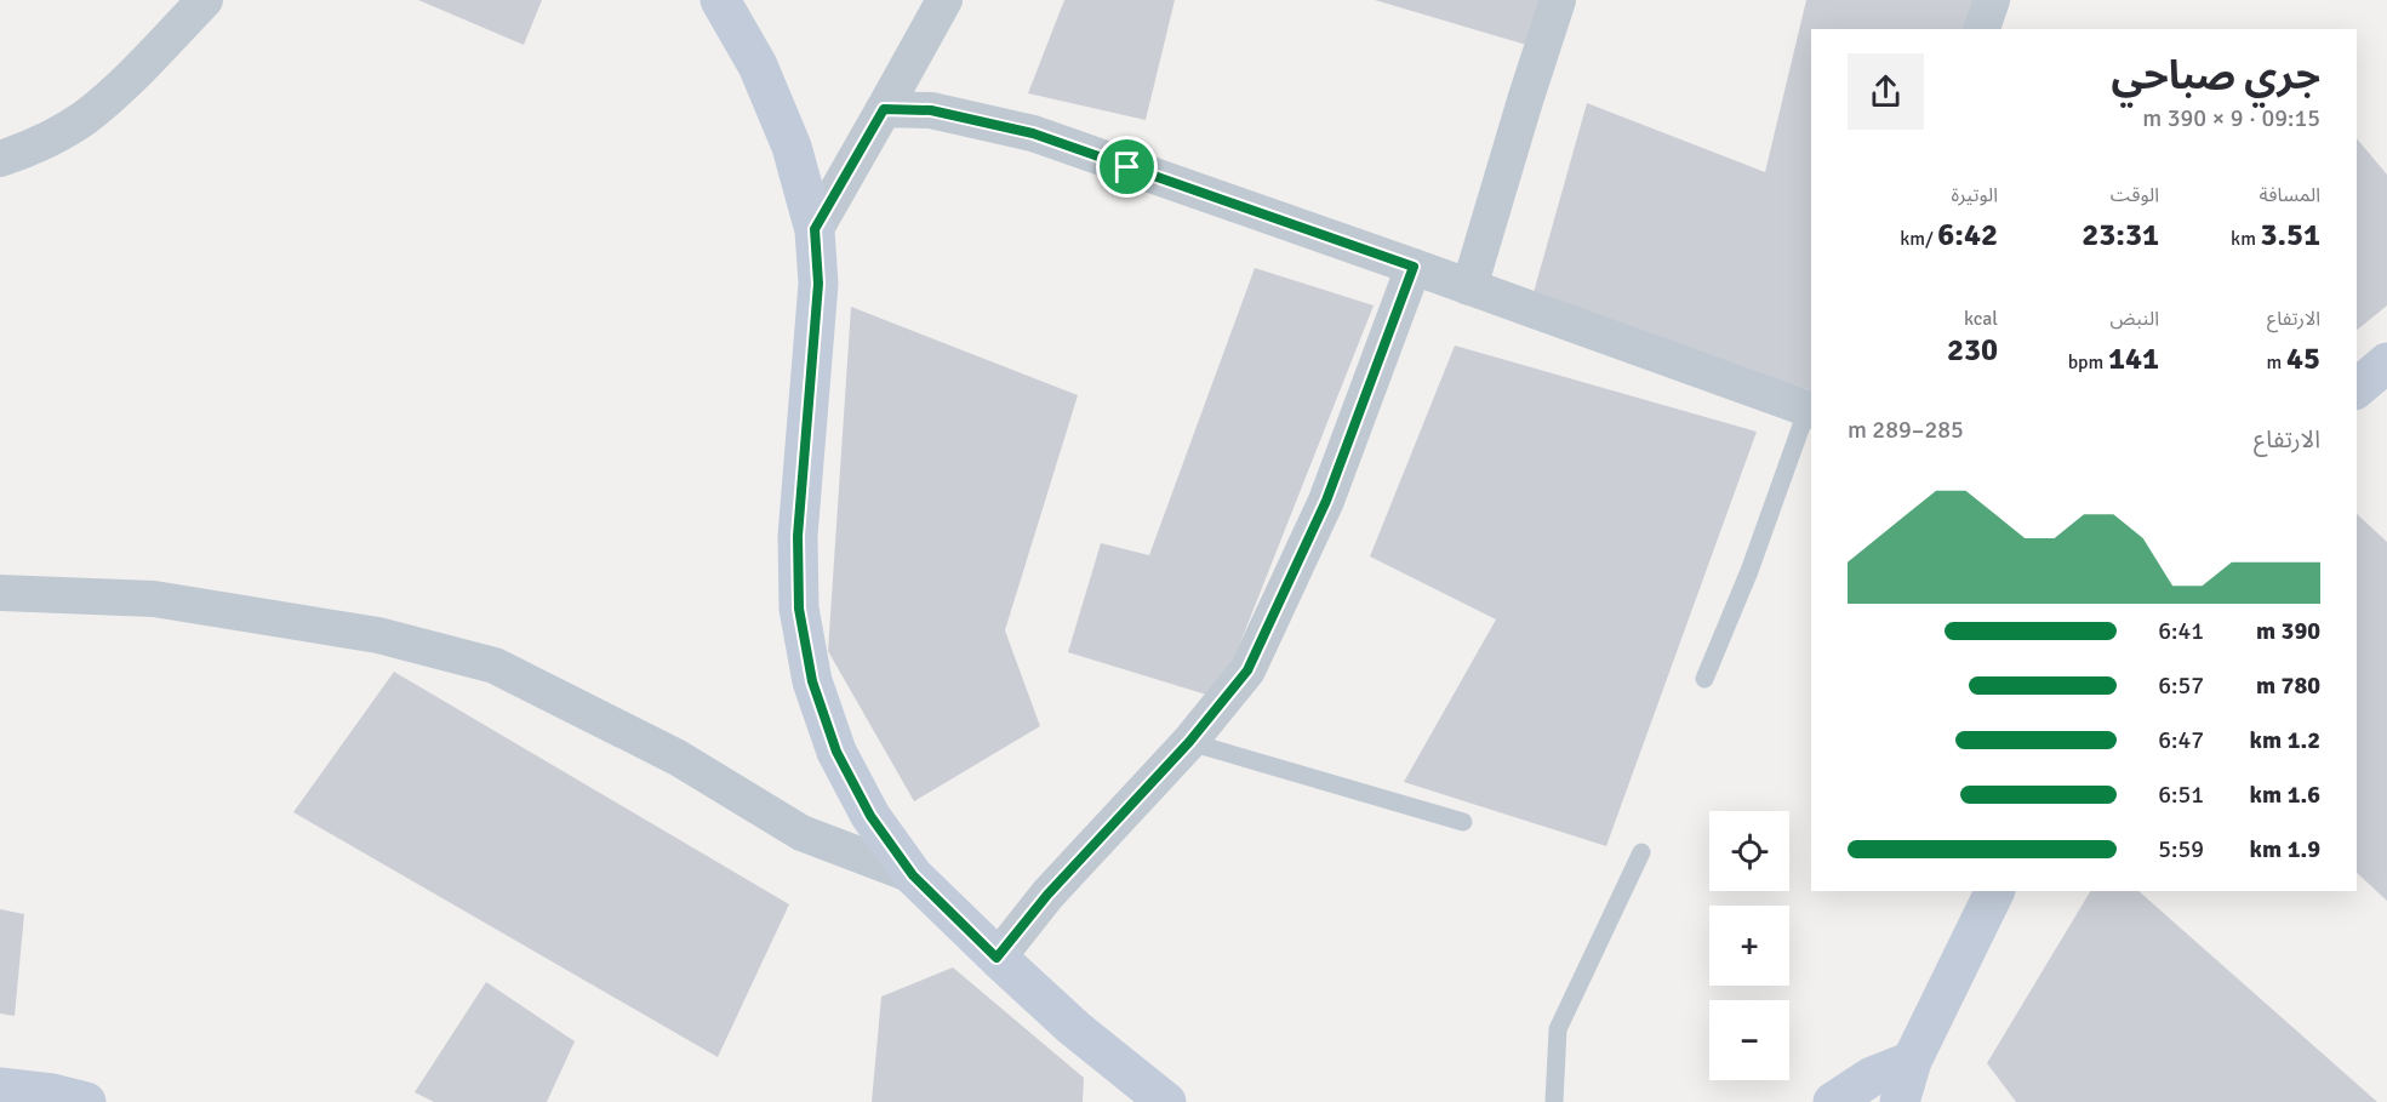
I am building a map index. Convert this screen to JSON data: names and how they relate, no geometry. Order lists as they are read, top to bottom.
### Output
{
  "page": {
    "heading": ["جري صباحي", "09:15 · 9 × 390 m"],
    "stats": [
      ["المسافة", "3.51 km"],
      ["الوقت", "23:31"],
      ["الوتيرة", "6:42 /km"],
      ["الارتفاع", "45 m"],
      ["النبض", "141 bpm"],
      ["kcal", "230"]
    ],
    "chart": ["الارتفاع", "285–289 m"],
    "list": [
      {
        "name": "390 m",
        "note": "6:41"
      },
      {
        "name": "780 m",
        "note": "6:57"
      },
      {
        "name": "1.2 km",
        "note": "6:47"
      },
      {
        "name": "1.6 km",
        "note": "6:51"
      },
      {
        "name": "1.9 km",
        "note": "5:59"
      }
    ],
    "map_buttons": ["+", "−"]
  }
}
